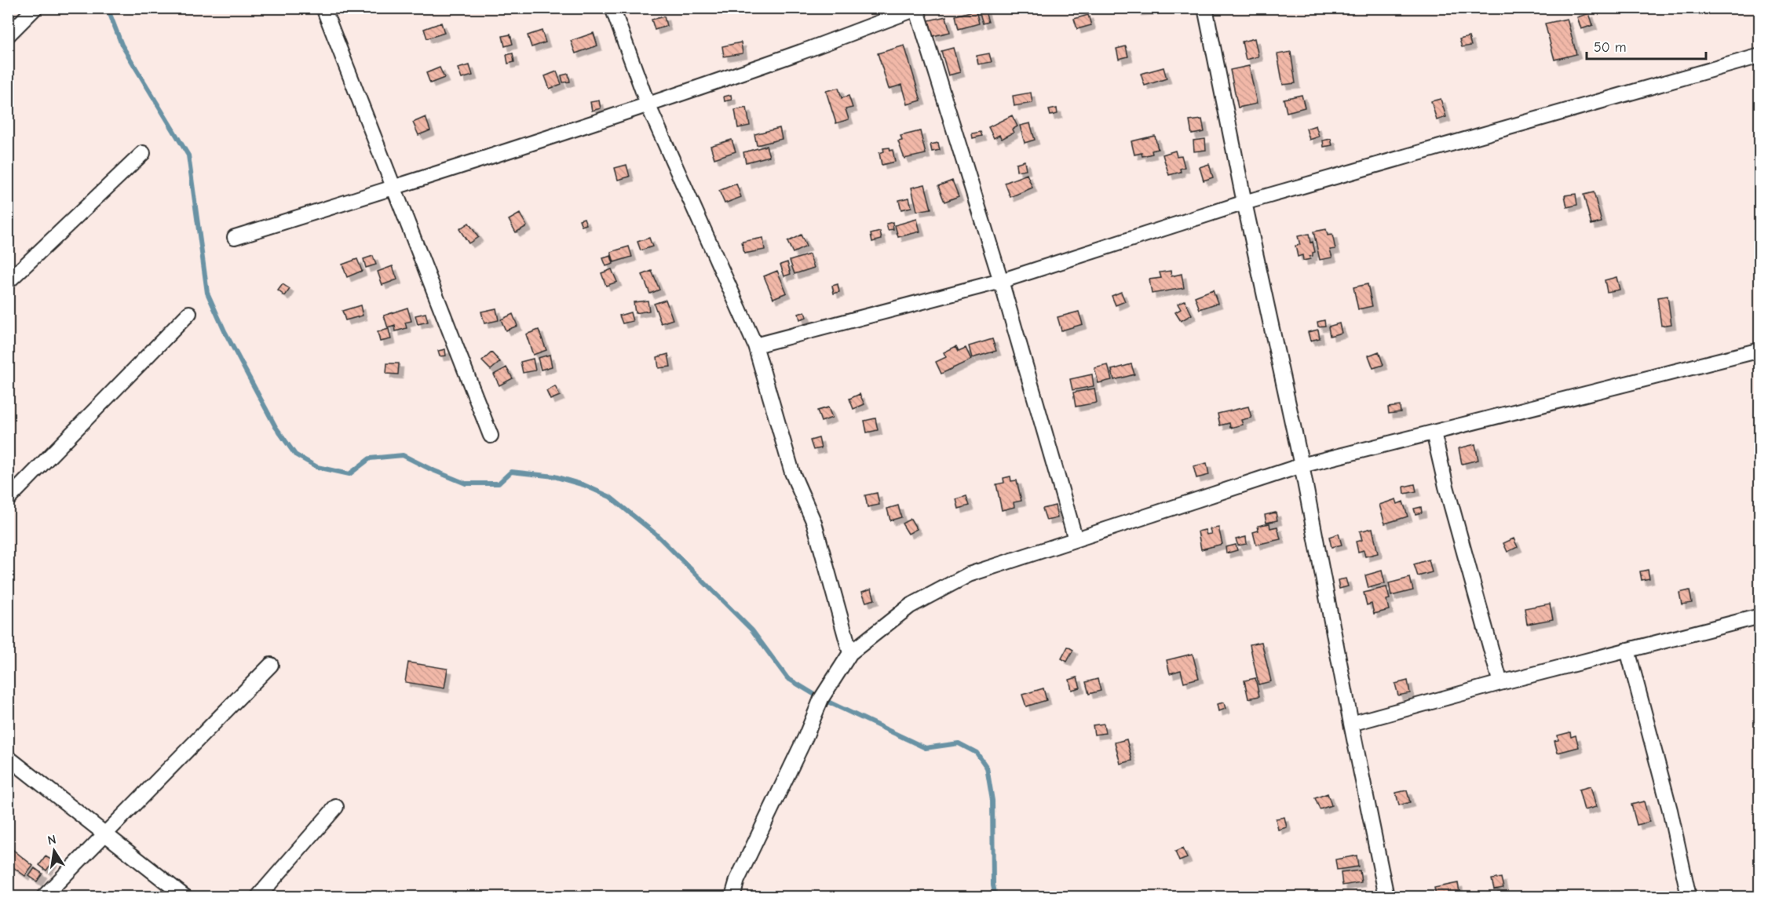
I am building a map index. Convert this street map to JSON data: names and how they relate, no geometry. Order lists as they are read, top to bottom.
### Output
{
  "scale_bar": "50 m",
  "north": "top"
}
